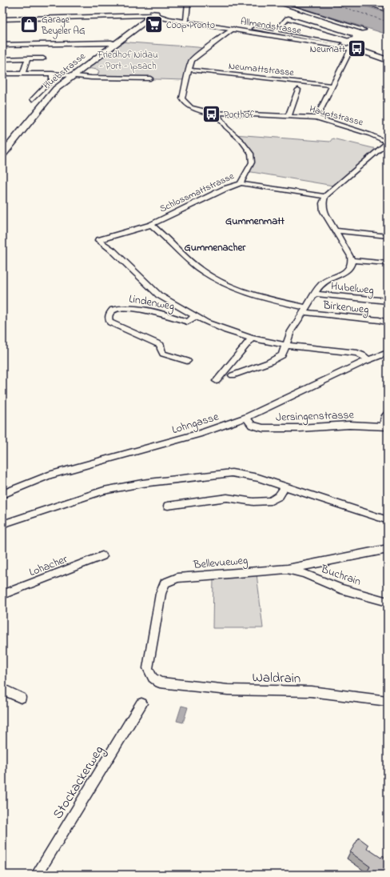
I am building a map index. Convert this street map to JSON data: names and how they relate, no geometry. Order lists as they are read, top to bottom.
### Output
{
  "streets": {
    "main road": ["Allmendstrasse", "Huebstrasse"],
    "street": [
      "Neumattstrasse",
      "Hauptstrasse",
      "Schlossmattstrasse",
      "Hubelweg",
      "Lindenweg",
      "Birkenweg",
      "Jersingenstrasse",
      "Lohngasse",
      "Bellevueweg",
      "Lohacher",
      "Buchrain",
      "Waldrain",
      "Stockackerweg"
    ]
  },
  "crossings": [
    ["Allmendstrasse", "Huebstrasse"],
    ["Allmendstrasse", "Hauptstrasse"],
    ["Neumattstrasse", "Hauptstrasse"],
    ["Hauptstrasse", "Schlossmattstrasse"],
    ["Schlossmattstrasse", "Lindenweg"],
    ["Schlossmattstrasse", "Birkenweg"],
    ["Lindenweg", "Lohngasse"],
    ["Jersingenstrasse", "Lohngasse"],
    ["Bellevueweg", "Buchrain"],
    ["Bellevueweg", "Waldrain"]
  ],
  "districts": ["Gummenmatt", "Gummenacher"],
  "parks": ["Friedhof Nidau - Port - Ipsach"],
  "places": {
    "shop": ["Garage Beyeler AG"],
    "supermarket": ["Coop Pronto"],
    "bus stop": ["Neumatt", "Porthof"]
  }
}
